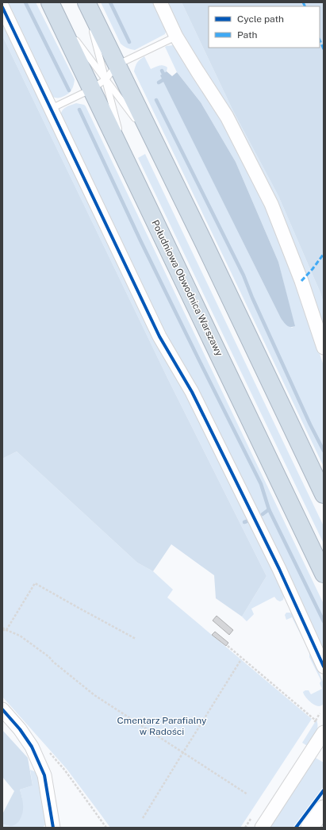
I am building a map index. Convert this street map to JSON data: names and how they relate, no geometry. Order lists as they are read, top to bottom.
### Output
{
  "streets": {
    "highway": ["Południowa Obwodnica Warszawy"]
  },
  "parks": ["Cmentarz Parafialny w Radości"],
  "legend": ["Cycle path", "Path"]
}
